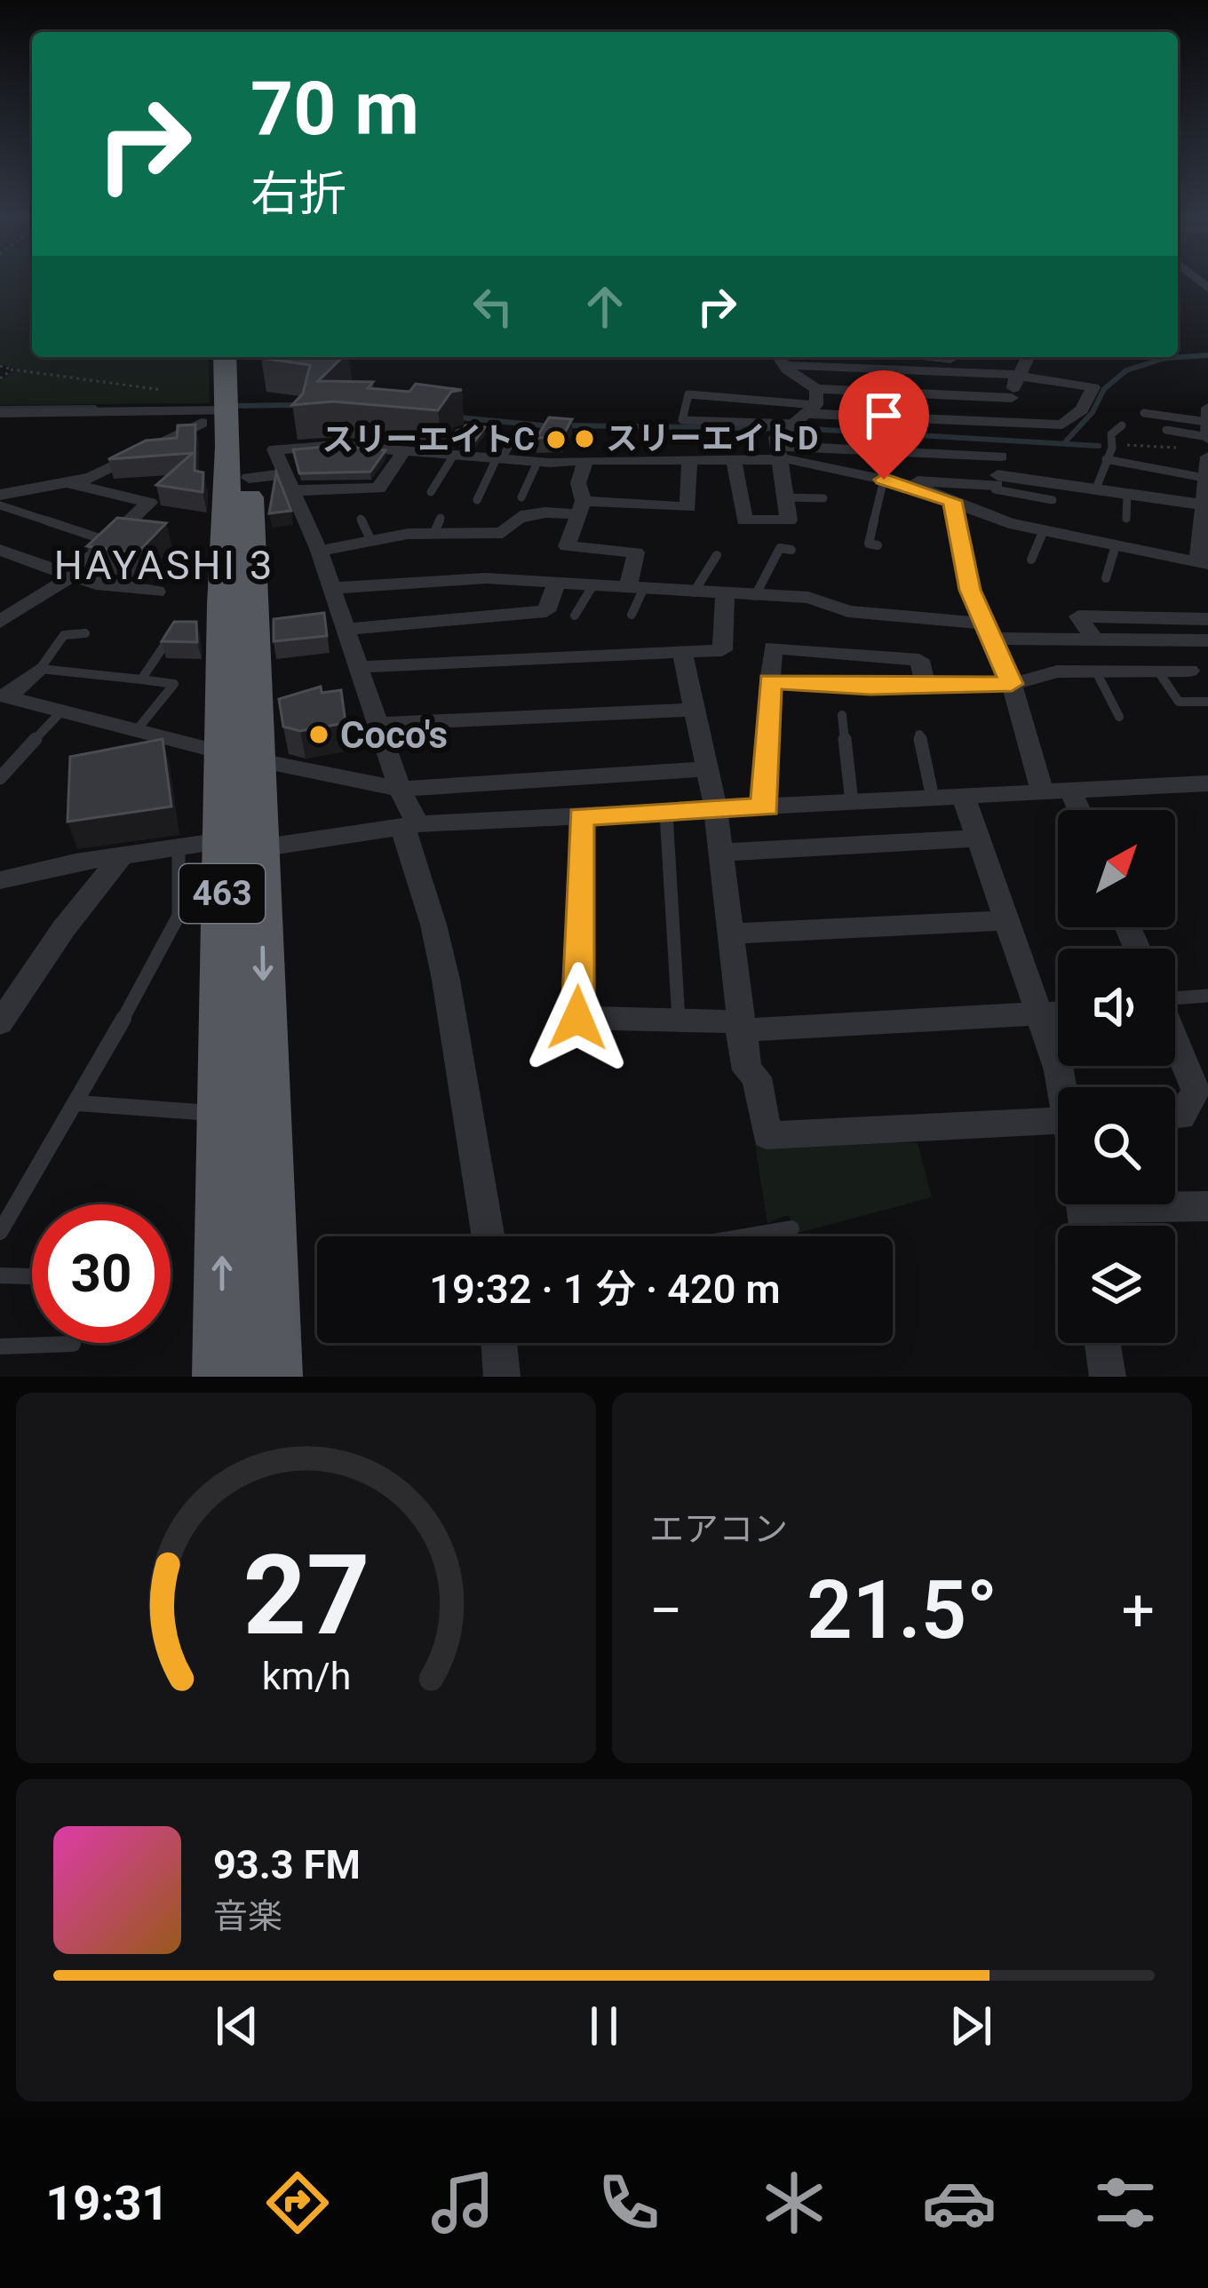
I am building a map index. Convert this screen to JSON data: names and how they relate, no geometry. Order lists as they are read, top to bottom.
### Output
{
  "streets": {
    "highway": ["463"]
  },
  "districts": ["HAYASHI 3"],
  "places": ["スリーエイトD", "スリーエイトC", "Coco's"],
  "north": "top right",
  "page": {
    "turn": ["70 m", "右折"],
    "limit": "30",
    "trip": "19:32 · 1 分 · 420 m",
    "tile": "エアコン",
    "heat": ["−", "21.5°", "+"],
    "song": ["93.3 FM", "音楽"],
    "tabs": "19:31",
    "gauge": ["27", "km/h"]
  }
}
